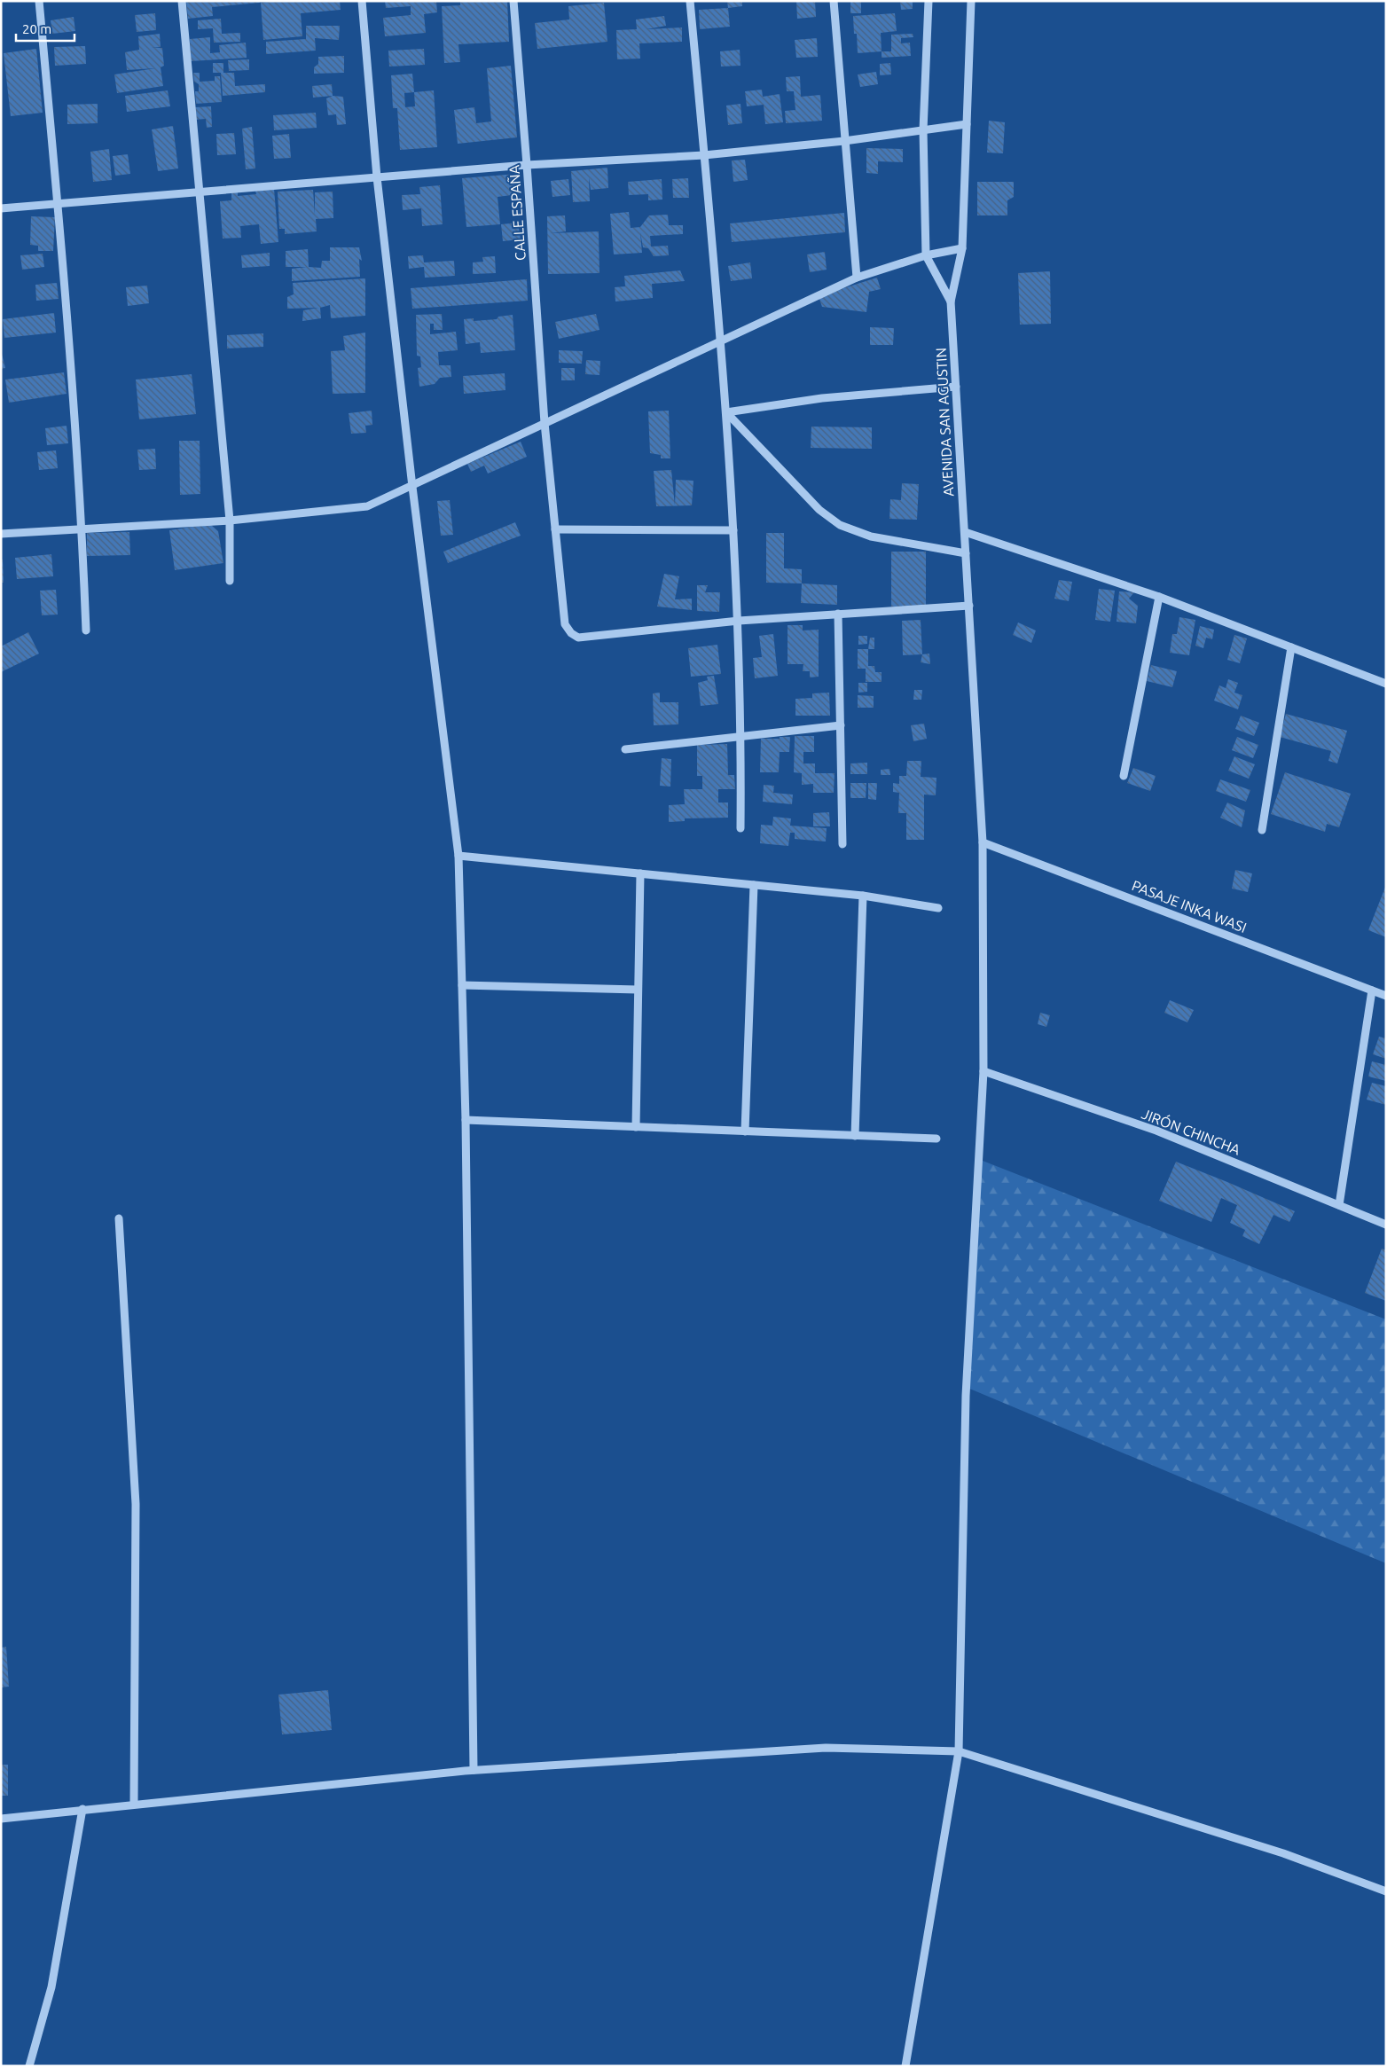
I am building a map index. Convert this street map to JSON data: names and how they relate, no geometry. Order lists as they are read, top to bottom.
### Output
{
  "streets": {
    "street": [
      "CALLE ESPAÑA",
      "AVENIDA SAN AGUSTIN",
      "PASAJE INKA WASI",
      "JIRÓN CHINCHA"
    ]
  },
  "crossings": [
    ["AVENIDA SAN AGUSTIN", "PASAJE INKA WASI"],
    ["AVENIDA SAN AGUSTIN", "JIRÓN CHINCHA"]
  ],
  "scale_bar": "20 m"
}
